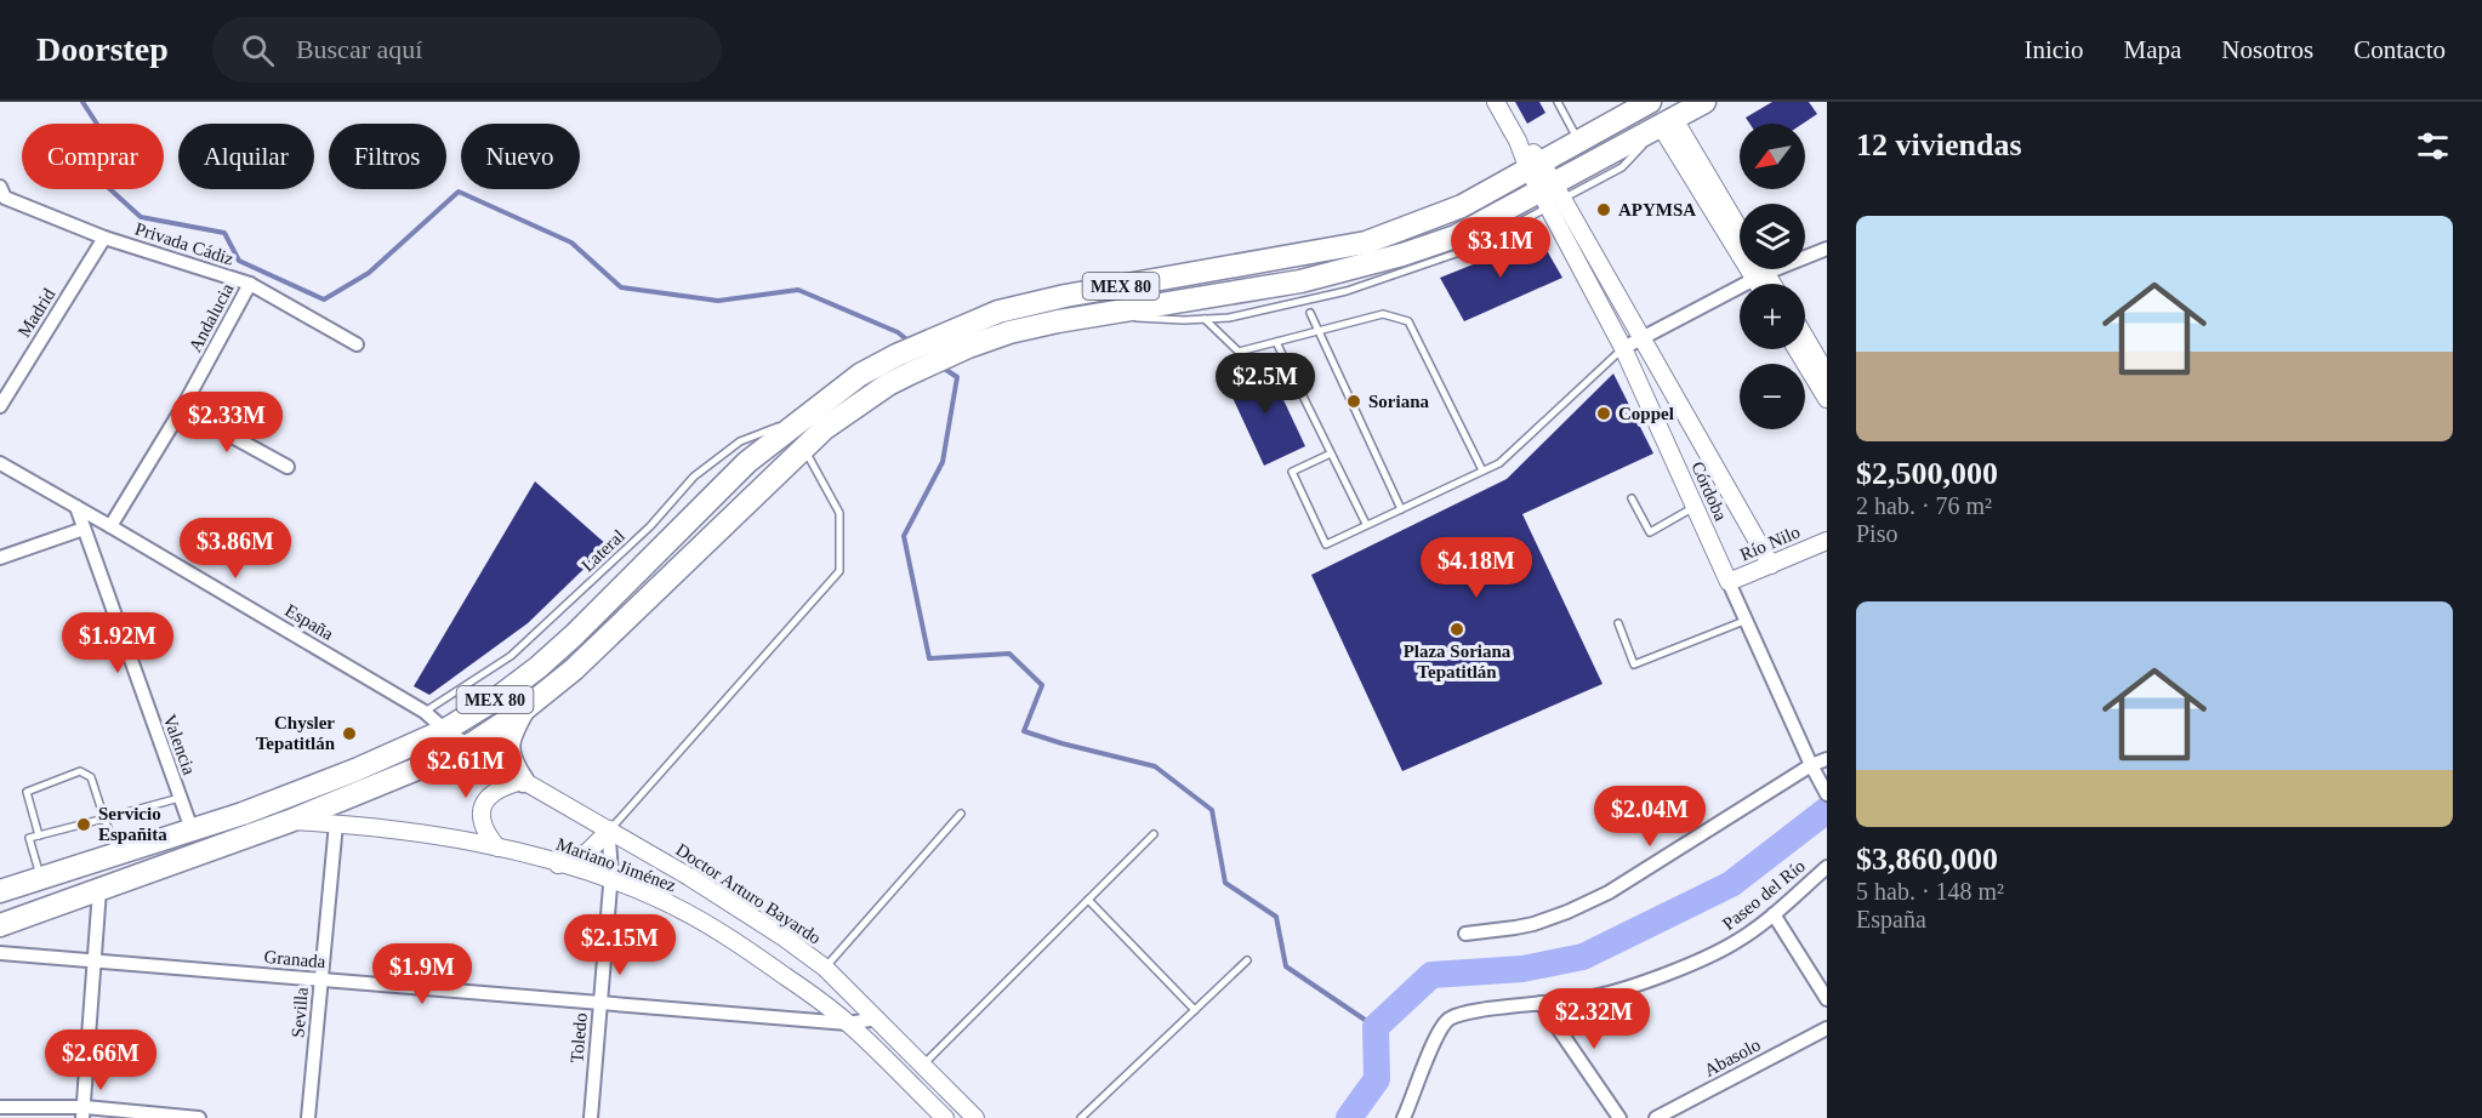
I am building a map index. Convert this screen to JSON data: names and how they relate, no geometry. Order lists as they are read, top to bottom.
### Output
{
  "streets": {
    "main road": ["MEX 80"],
    "street": [
      "Privada Cádiz",
      "Madrid",
      "Andalucia",
      "Córdoba",
      "Río Nilo",
      "España",
      "Valencia",
      "Mariano Jiménez",
      "Doctor Arturo Bayardo",
      "Paseo del Río",
      "Granada",
      "Sevilla",
      "Toledo",
      "Abasolo"
    ],
    "lane": ["Lateral"]
  },
  "crossings": [
    ["Privada Cádiz", "Madrid"],
    ["Privada Cádiz", "Andalucia"],
    ["MEX 80", "Córdoba"],
    ["MEX 80", "Lateral"],
    ["MEX 80", "España"],
    ["MEX 80", "Valencia"],
    ["MEX 80", "Mariano Jiménez"],
    ["MEX 80", "Doctor Arturo Bayardo"],
    ["Andalucia", "España"],
    ["Córdoba", "Río Nilo"],
    ["Lateral", "España"],
    ["España", "Valencia"],
    ["España", "Doctor Arturo Bayardo"],
    ["Mariano Jiménez", "Granada"],
    ["Mariano Jiménez", "Sevilla"],
    ["Mariano Jiménez", "Toledo"],
    ["Doctor Arturo Bayardo", "Granada"],
    ["Doctor Arturo Bayardo", "Toledo"],
    ["Granada", "Sevilla"],
    ["Granada", "Toledo"]
  ],
  "places": [
    "APYMSA",
    "Soriana",
    "Coppel",
    "Plaza Soriana Tepatitlán",
    "Chysler Tepatitlán",
    "Servicio Españita"
  ],
  "north": "bottom left",
  "page": {
    "header": "Doorstep",
    "search": "Buscar aquí",
    "nav": [
      "Inicio",
      "Mapa",
      "Nosotros",
      "Contacto"
    ],
    "heading": "12 viviendas",
    "map_buttons": ["+", "−"],
    "chip": [
      "Comprar",
      "Alquilar",
      "Filtros",
      "Nuevo"
    ],
    "list": [
      {
        "name": "$2,500,000",
        "note": "2 hab. · 76 m² · Piso"
      },
      {
        "name": "$3,860,000",
        "note": "5 hab. · 148 m² · España"
      }
    ],
    "price": [
      "$3.1M",
      "$2.5M",
      "$2.33M",
      "$3.86M",
      "$4.18M",
      "$1.92M",
      "$2.61M",
      "$2.04M",
      "$2.15M",
      "$1.9M",
      "$2.32M",
      "$2.66M"
    ]
  }
}
